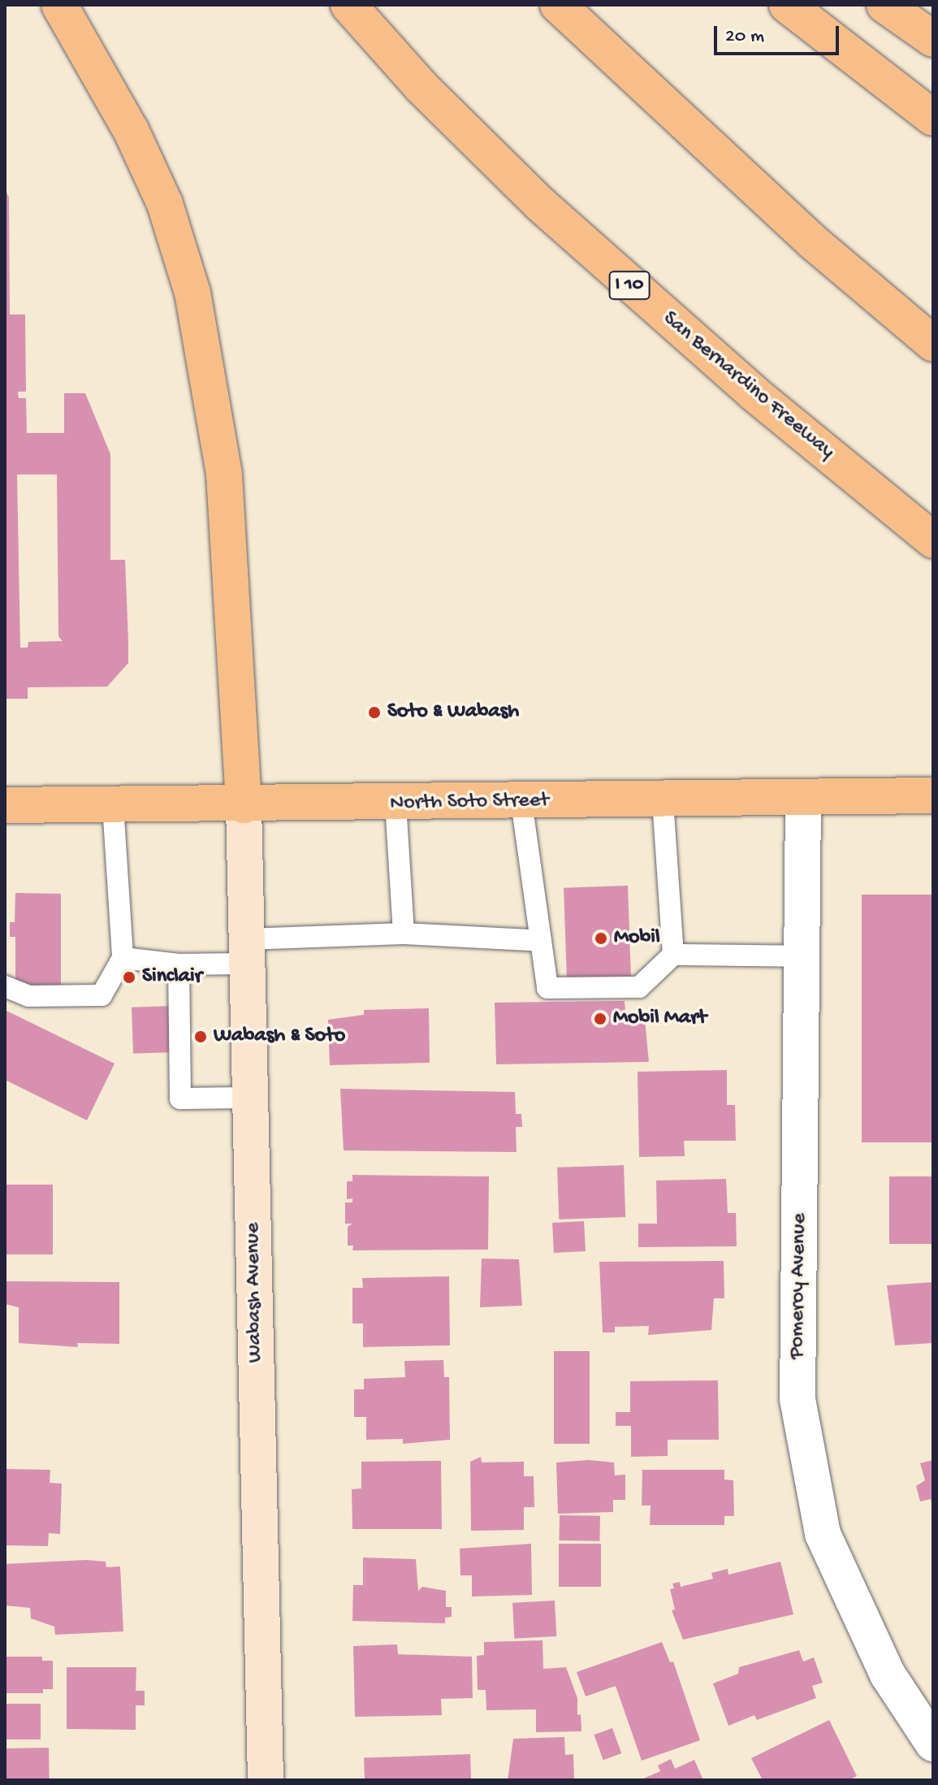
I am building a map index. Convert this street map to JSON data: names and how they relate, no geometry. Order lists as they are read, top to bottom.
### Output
{
  "streets": {
    "main road": ["I 10", "San Bernardino Freeway", "North Soto Street"],
    "street": ["Pomeroy Avenue", "Wabash Avenue"]
  },
  "crossings": [
    ["North Soto Street", "Pomeroy Avenue"],
    ["North Soto Street", "Wabash Avenue"]
  ],
  "places": [
    "Soto & Wabash",
    "Mobil",
    "Sinclair",
    "Mobil Mart",
    "Wabash & Soto"
  ],
  "scale_bar": "20 m"
}
